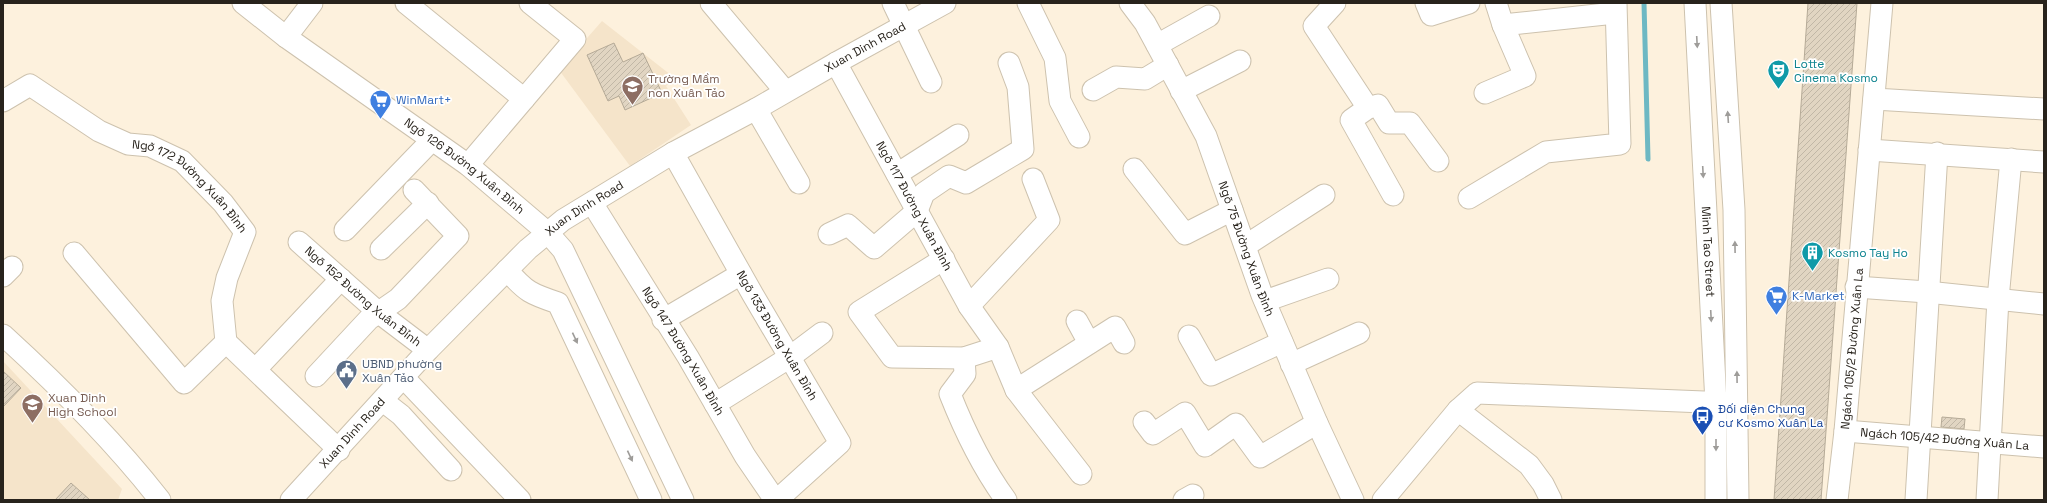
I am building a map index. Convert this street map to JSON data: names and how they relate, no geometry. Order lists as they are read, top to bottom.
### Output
{
  "streets": {
    "street": [
      "Xuan Dinh Road",
      "Ngõ 126 Đường Xuân Đỉnh",
      "Ngõ 172 Đường Xuân Đỉnh",
      "Ngõ 117 Đường Xuân Đỉnh",
      "Ngõ 75 Đường Xuân Đỉnh",
      "Minh Tao Street",
      "Ngõ 152 Đường Xuân Đỉnh",
      "Ngõ 133 Đường Xuân Đỉnh",
      "Ngách 105/2 Đường Xuân La",
      "Ngõ 147 Đường Xuân Đỉnh",
      "Ngách 105/42 Đường Xuân La"
    ]
  },
  "crossings": [
    ["Xuan Dinh Road", "Ngõ 126 Đường Xuân Đỉnh"],
    ["Xuan Dinh Road", "Ngõ 117 Đường Xuân Đỉnh"],
    ["Xuan Dinh Road", "Ngõ 152 Đường Xuân Đỉnh"],
    ["Xuan Dinh Road", "Ngõ 133 Đường Xuân Đỉnh"],
    ["Xuan Dinh Road", "Ngõ 147 Đường Xuân Đỉnh"],
    ["Ngõ 133 Đường Xuân Đỉnh", "Ngõ 147 Đường Xuân Đỉnh"],
    ["Ngách 105/2 Đường Xuân La", "Ngách 105/42 Đường Xuân La"]
  ],
  "places": {
    "theatre": ["Lotte Cinema Kosmo"],
    "school or university": ["Trường Mầm non Xuân Tảo", "Xuan Dinh High School"],
    "supermarket": ["WinMart+", "K-Market"],
    "building": ["Kosmo Tay Ho"],
    "public building": ["UBND phường Xuân Tảo"],
    "bus stop": ["Đối diện Chung cư Kosmo Xuân La"]
  }
}
